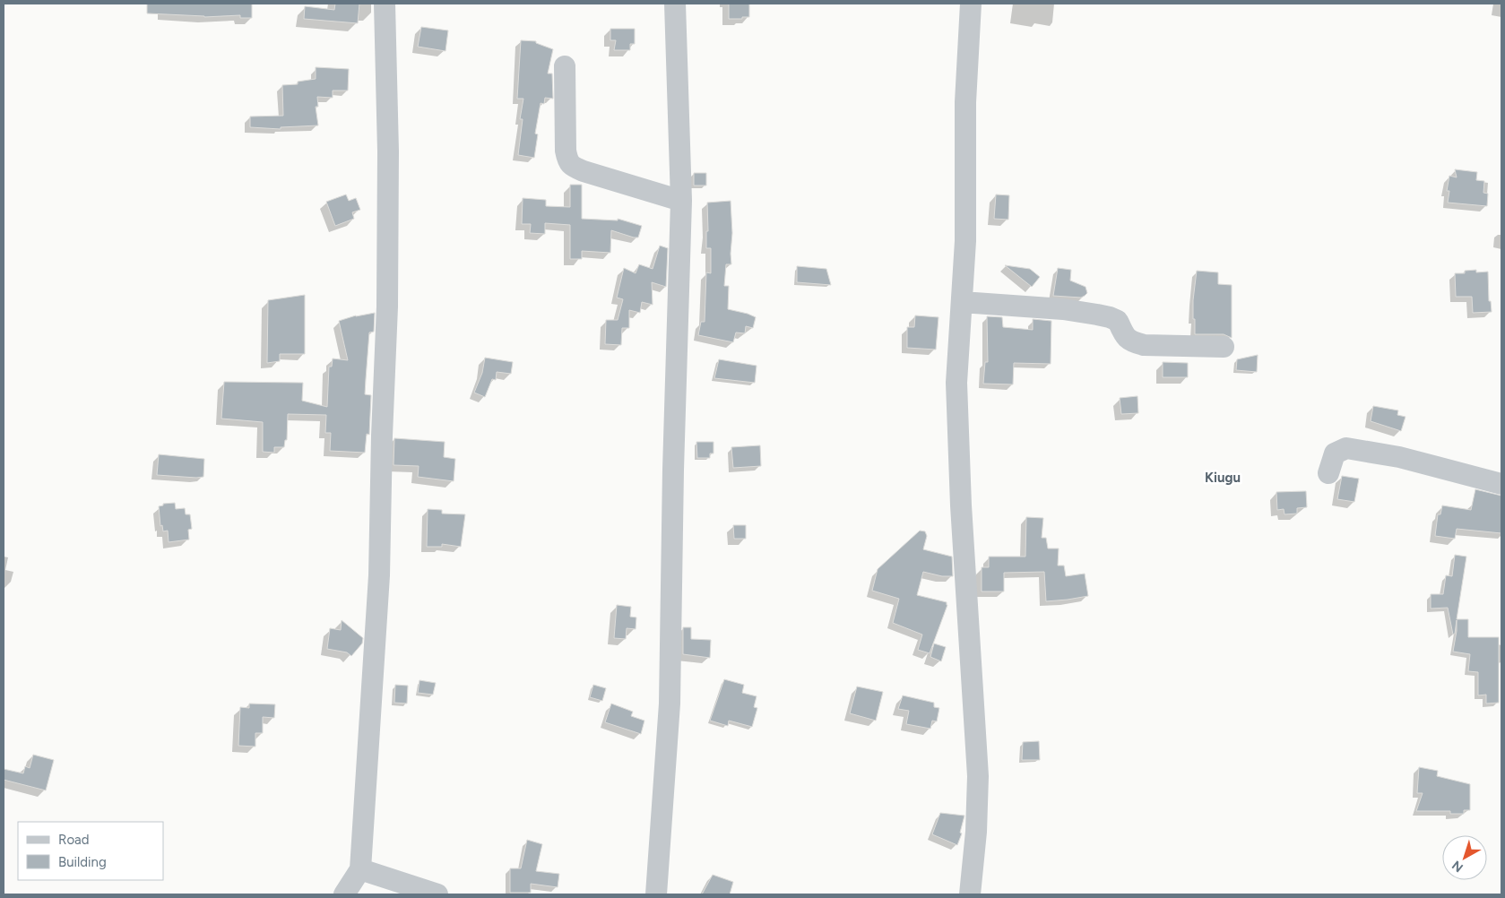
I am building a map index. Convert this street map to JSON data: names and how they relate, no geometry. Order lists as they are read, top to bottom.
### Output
{
  "districts": ["Kiugu"],
  "legend": ["Road", "Building"],
  "north": "bottom left"
}
